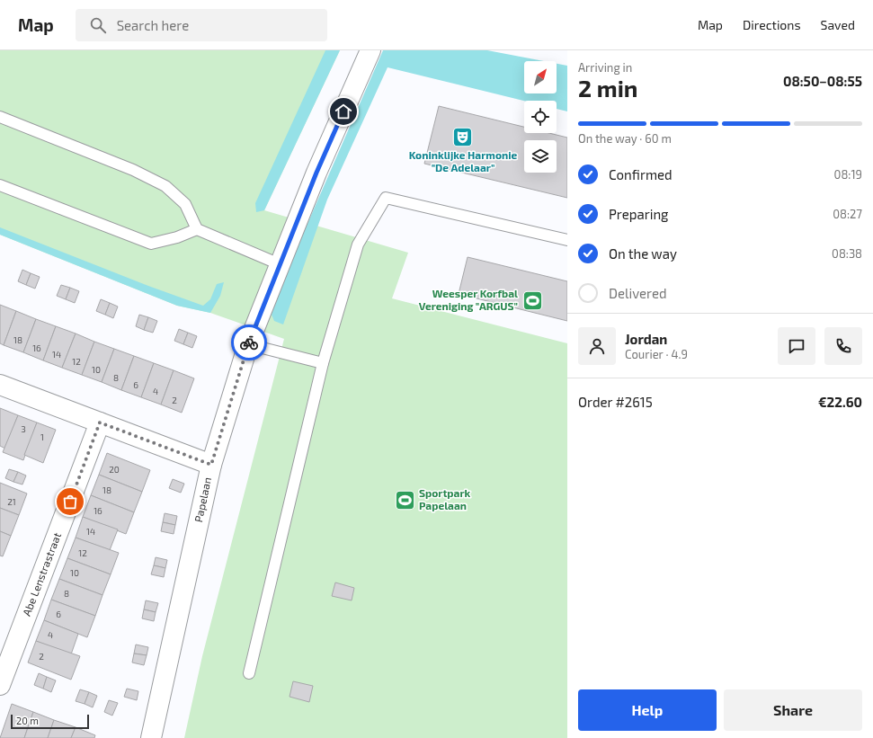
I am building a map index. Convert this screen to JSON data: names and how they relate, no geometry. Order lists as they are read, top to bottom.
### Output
{
  "streets": {
    "street": ["Papelaan", "Abe Lenstrastraat"]
  },
  "places": {
    "theatre": ["Koninklijke Harmonie \"De Adelaar\""],
    "sports": ["Weesper Korfbal Vereniging \"ARGUS\"", "Sportpark Papelaan"]
  },
  "house_numbers": [
    "18",
    "16",
    "14",
    "12",
    "10",
    "8",
    "6",
    "4",
    "2",
    "3",
    "1",
    "20",
    "18",
    "21",
    "16",
    "14",
    "12",
    "10",
    "8",
    "6",
    "4",
    "2"
  ],
  "scale_bar": "20 m",
  "north": "top right",
  "page": {
    "header": "Map",
    "search": "Search here",
    "nav": ["Map", "Directions", "Saved"],
    "heading": ["2 min", "Arriving in", "08:50–08:55"],
    "panel": [
      "Jordan",
      "Courier · 4.9",
      "Order #2615",
      "€22.60"
    ],
    "bar": "On the way · 60 m",
    "list": [
      ["Confirmed", "08:19"],
      ["Preparing", "08:27"],
      ["On the way", "08:38"],
      "Delivered"
    ],
    "buttons": ["Help", "Share"],
    "scale": "20 m"
  }
}
